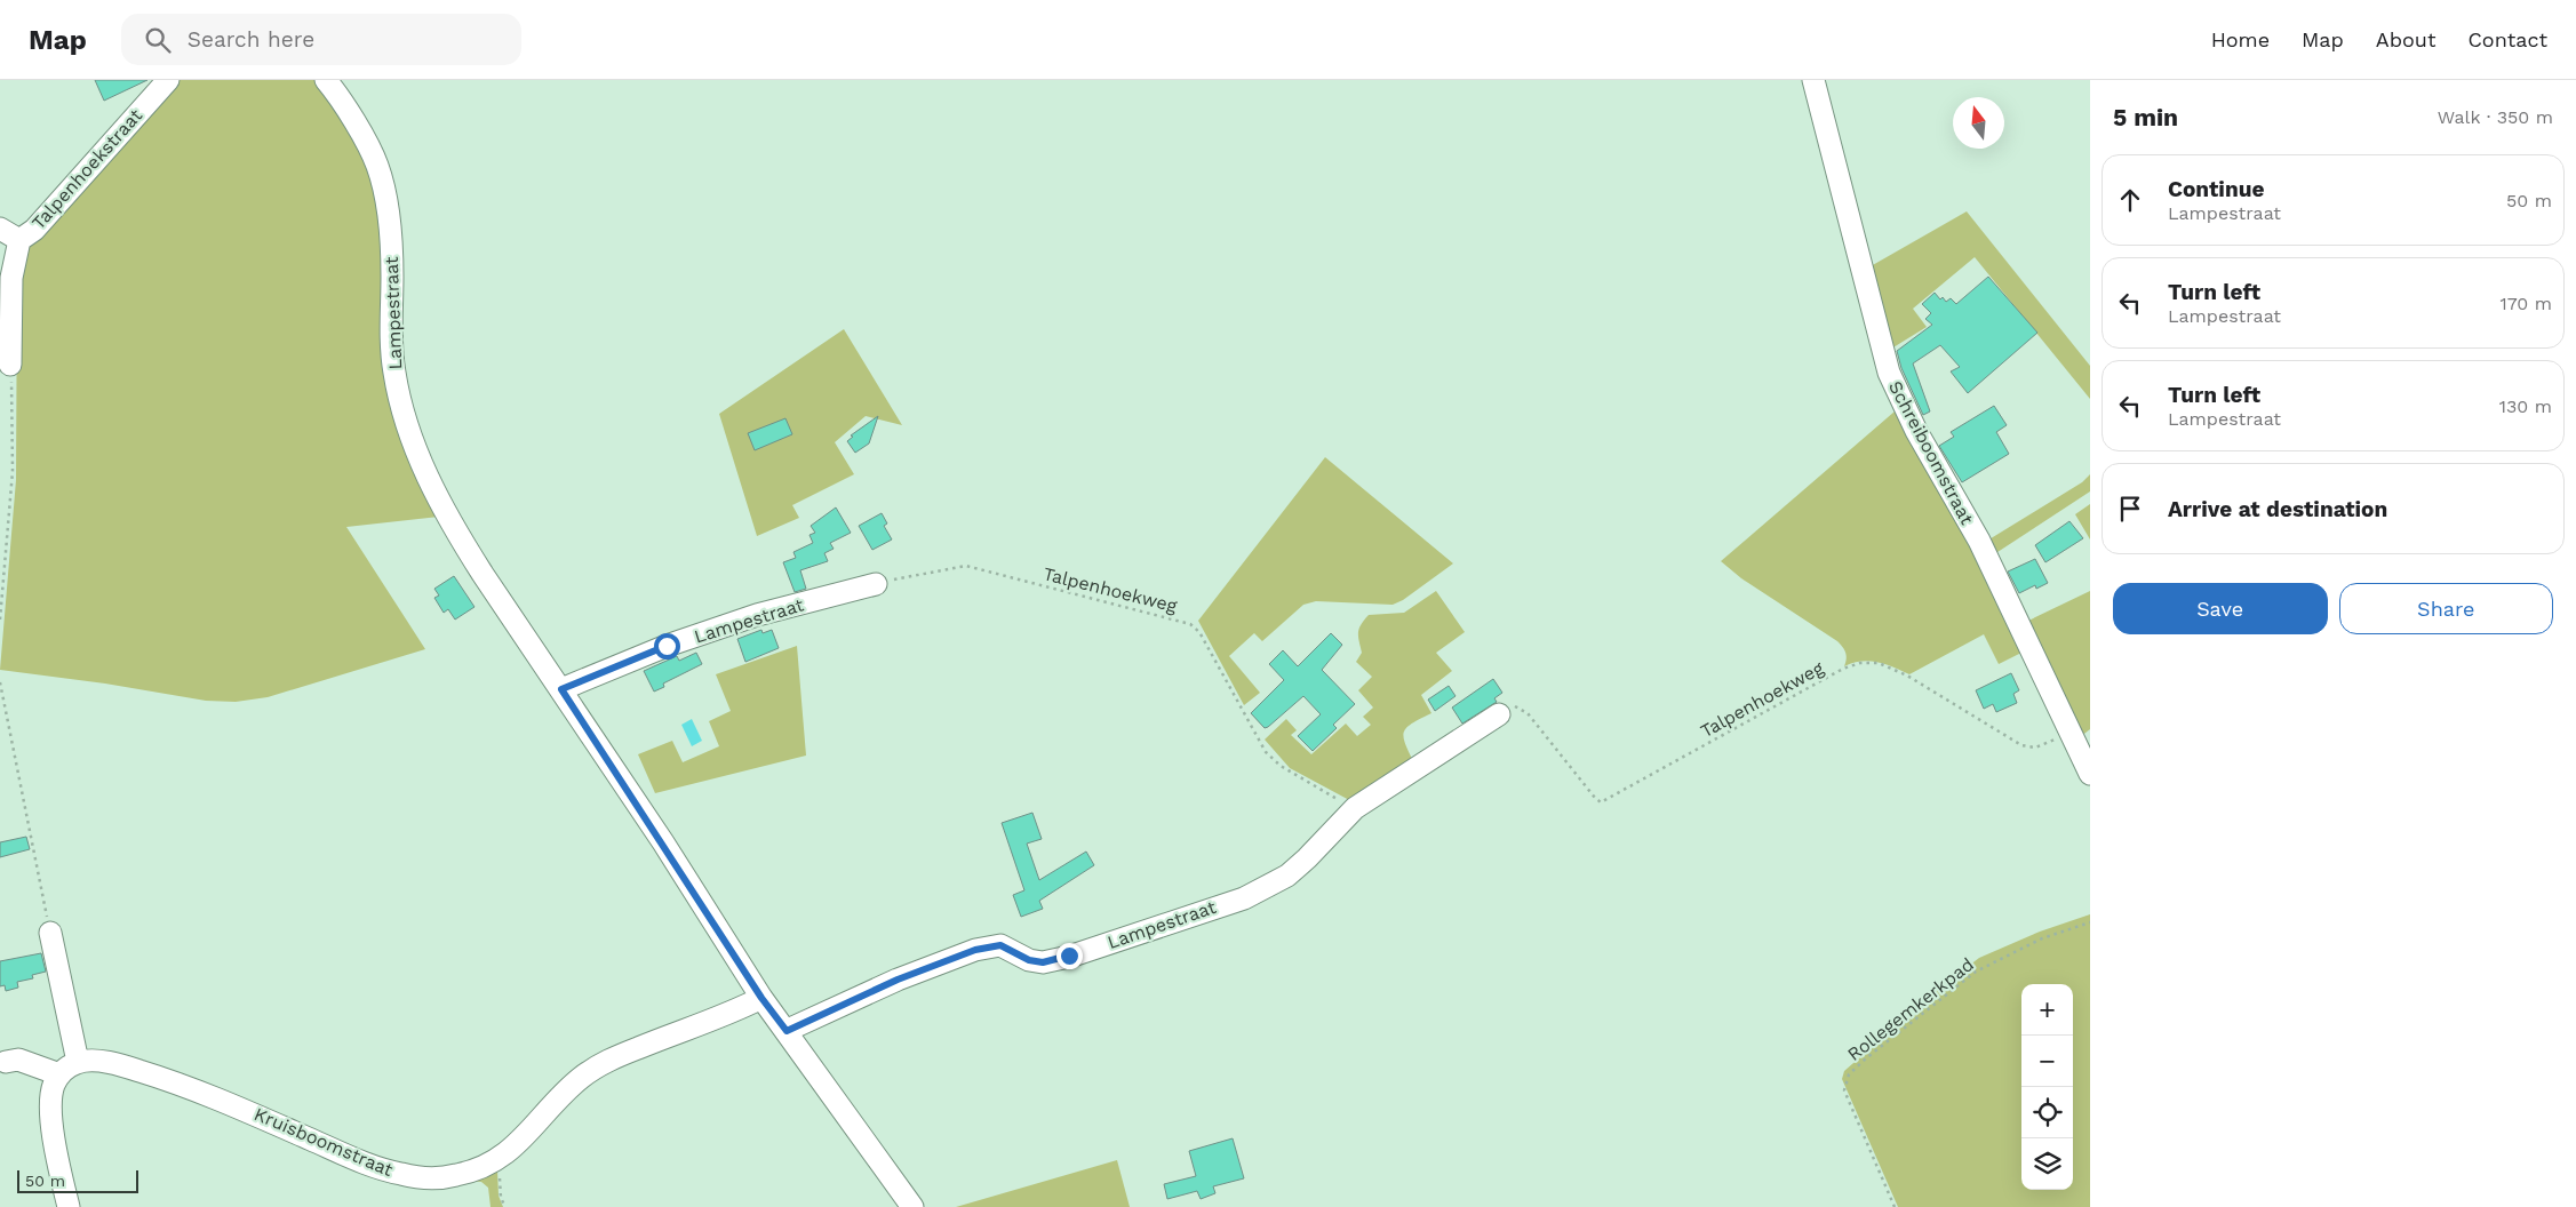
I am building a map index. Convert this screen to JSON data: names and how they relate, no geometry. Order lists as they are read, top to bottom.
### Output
{
  "streets": {
    "street": [
      "Talpenhoekstraat",
      "Lampestraat",
      "Schreiboomstraat",
      "Kruisboomstraat"
    ],
    "path": ["Talpenhoekweg", "Rollegemkerkpad"]
  },
  "crossings": [
    ["Lampestraat", "Talpenhoekweg"],
    ["Lampestraat", "Kruisboomstraat"],
    ["Schreiboomstraat", "Talpenhoekweg"]
  ],
  "scale_bar": "50 m",
  "north": "top",
  "page": {
    "header": "Map",
    "search": "Search here",
    "nav": [
      "Home",
      "Map",
      "About",
      "Contact"
    ],
    "heading": ["5 min", "Walk · 350 m"],
    "list": [
      ["Continue", "Lampestraat", "50 m"],
      ["Turn left", "Lampestraat", "170 m"],
      ["Turn left", "Lampestraat", "130 m"],
      "Arrive at destination"
    ],
    "buttons": ["Save", "Share"],
    "map_buttons": ["+", "−"],
    "scale": "50 m"
  }
}
